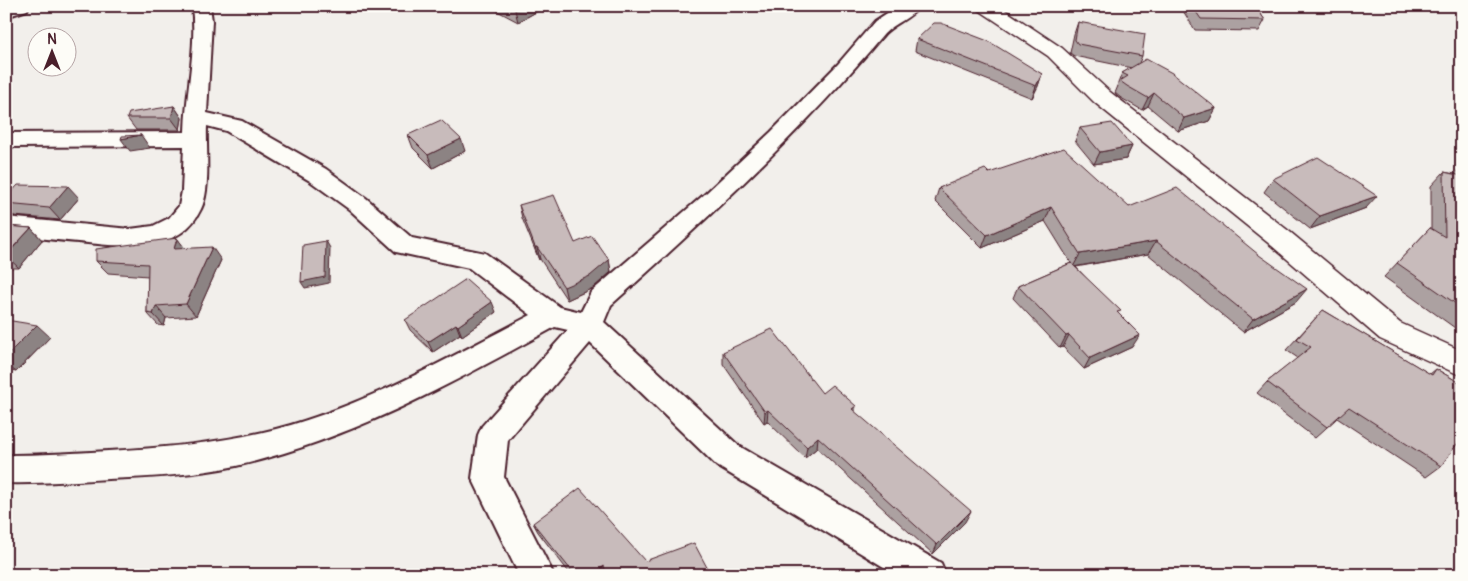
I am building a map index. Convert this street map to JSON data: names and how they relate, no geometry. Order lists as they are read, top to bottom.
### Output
{
  "north": "top"
}
